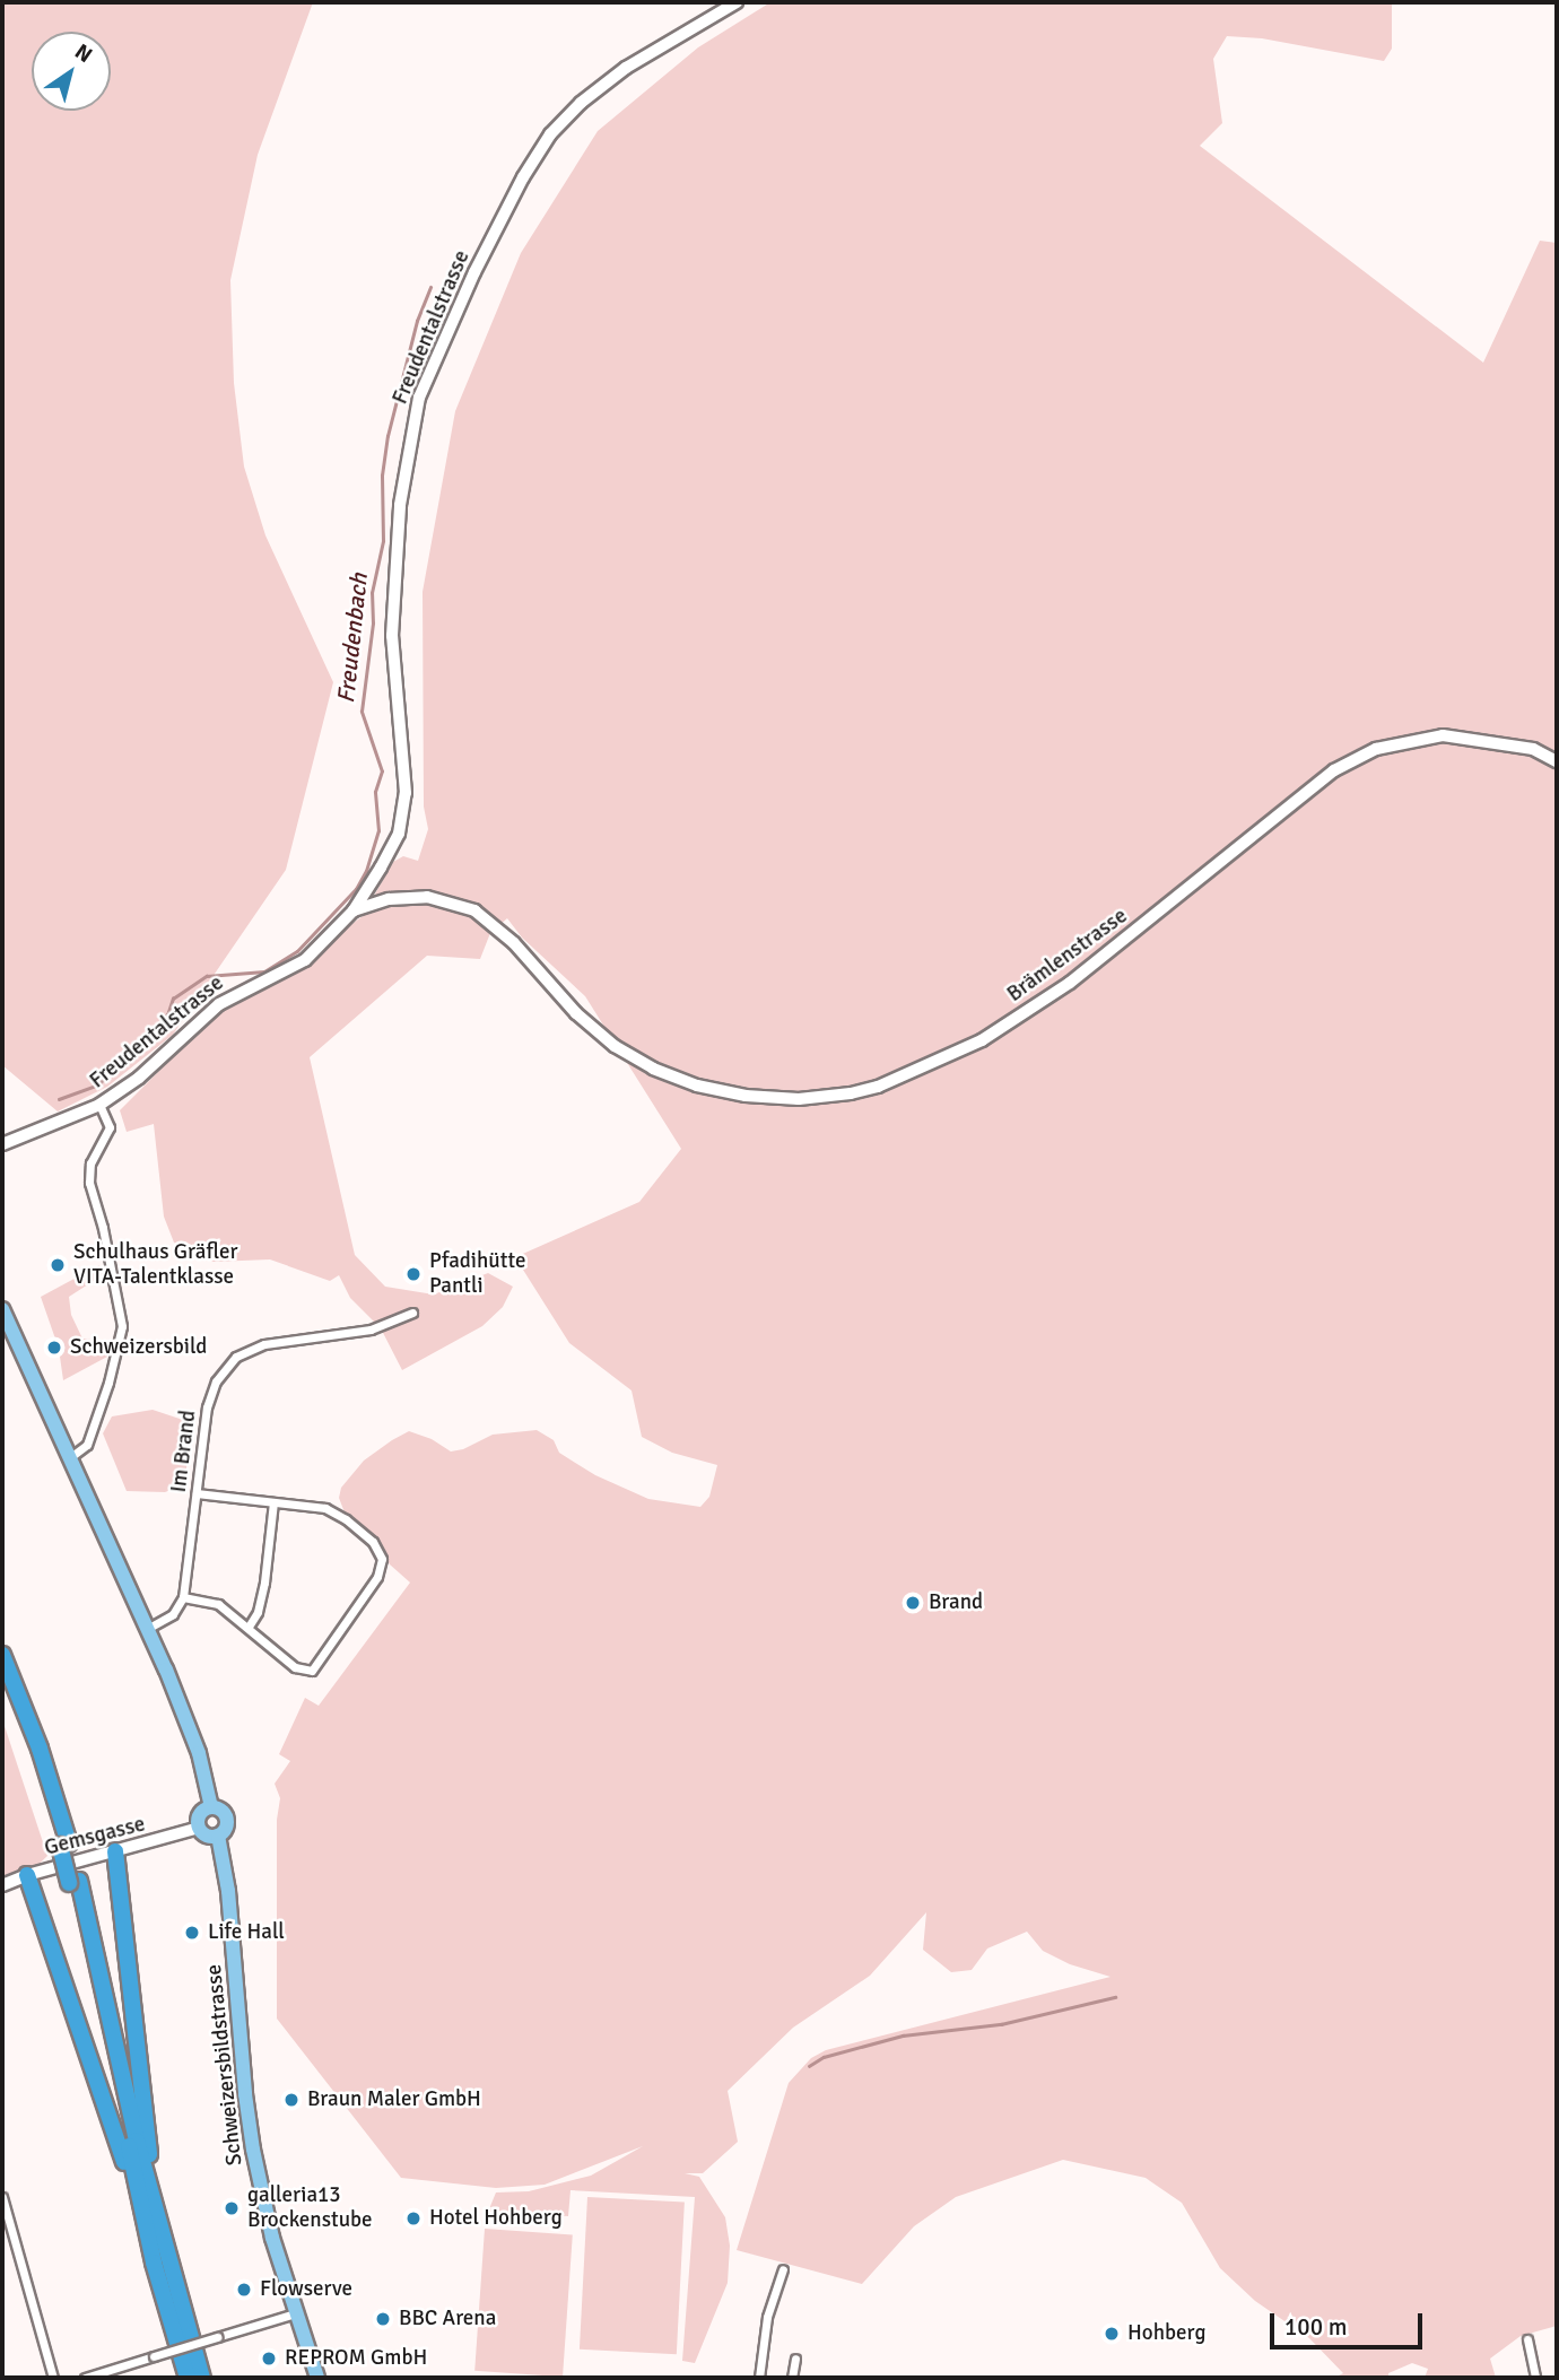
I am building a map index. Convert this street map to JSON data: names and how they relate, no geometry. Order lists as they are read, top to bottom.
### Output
{
  "streets": {
    "main road": ["Schweizersbildstrasse"],
    "street": [
      "Freudentalstrasse",
      "Brämlenstrasse",
      "Im Brand",
      "Gemsgasse"
    ]
  },
  "crossings": [
    ["Freudentalstrasse", "Brämlenstrasse"],
    ["Gemsgasse", "Schweizersbildstrasse"]
  ],
  "water": ["Freudenbach"],
  "places": [
    "Schulhaus Gräfler VITA-Talentklasse",
    "Pfadihütte Pantli",
    "Schweizersbild",
    "Brand",
    "Life Hall",
    "Braun Maler GmbH",
    "galleria13 Brockenstube",
    "Hotel Hohberg",
    "Flowserve",
    "BBC Arena",
    "Hohberg",
    "REPROM GmbH"
  ],
  "scale_bar": "100 m",
  "north": "top right"
}
